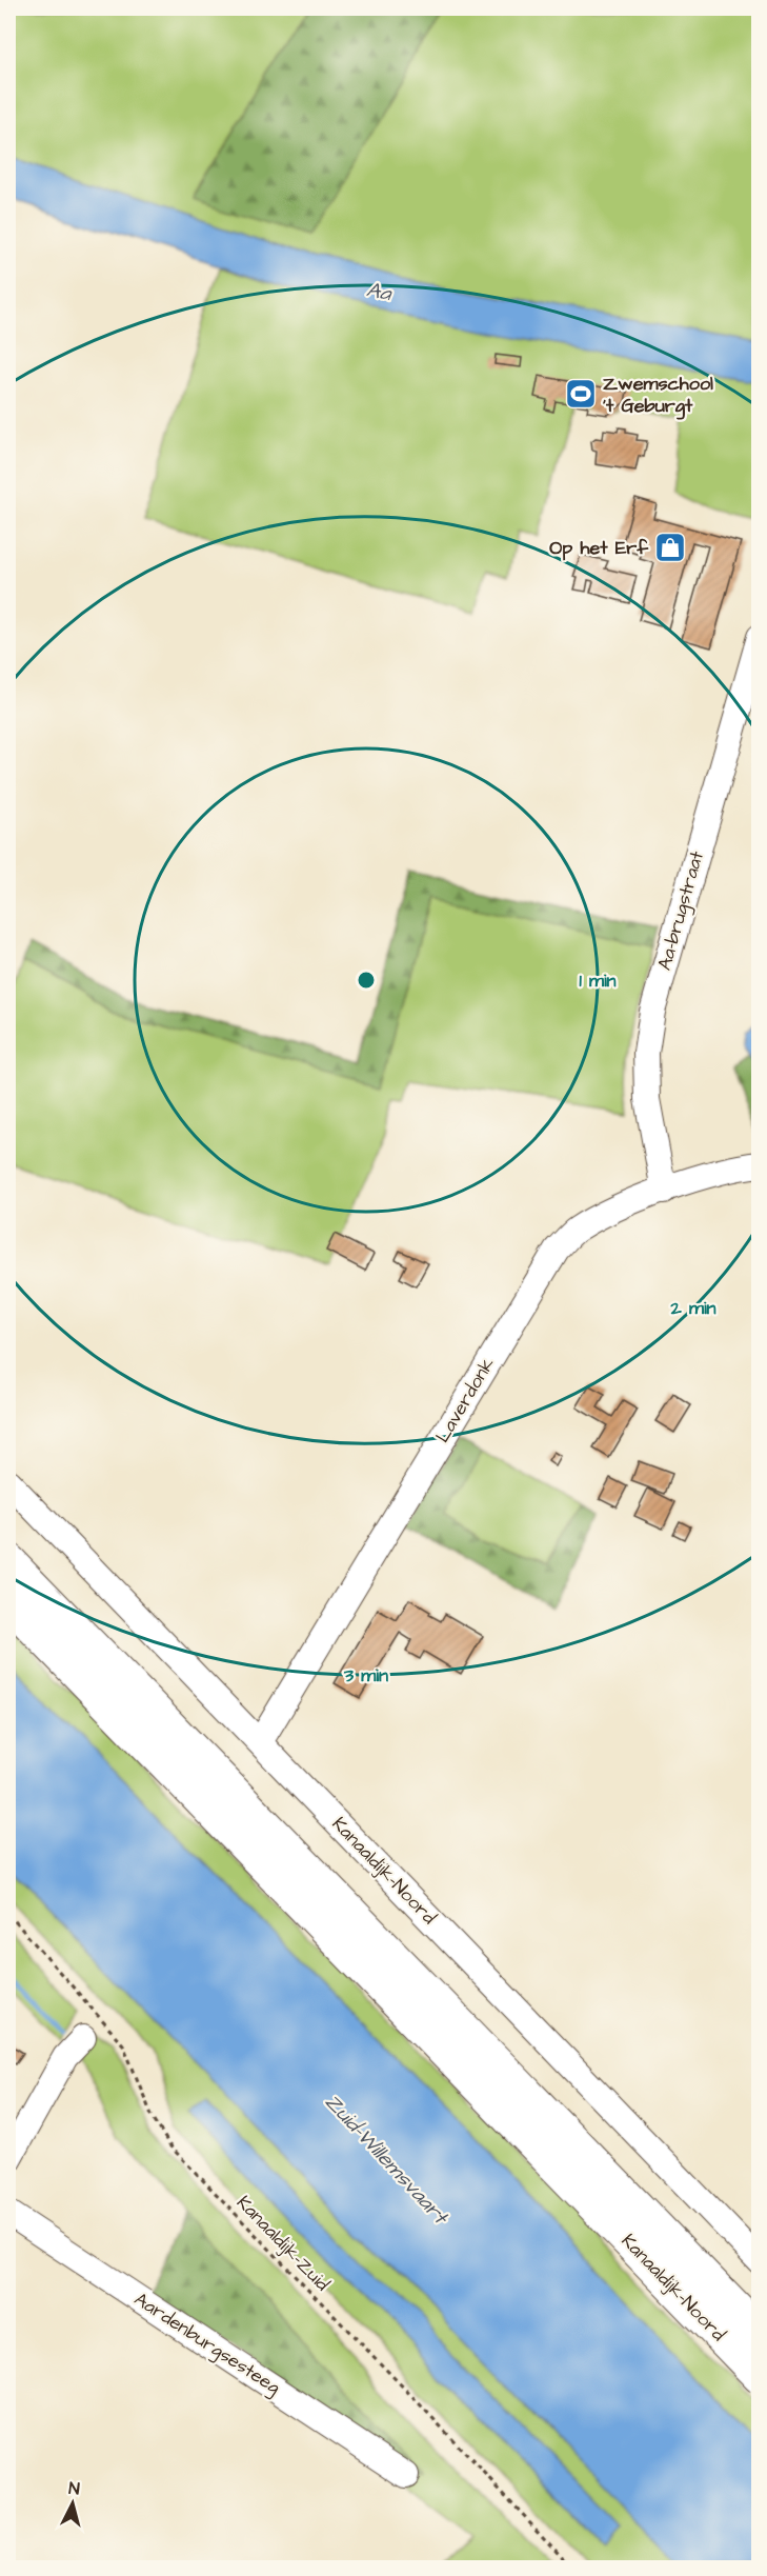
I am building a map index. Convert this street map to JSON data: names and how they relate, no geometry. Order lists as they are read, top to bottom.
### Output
{
  "streets": {
    "highway": ["Kanaaldijk-Noord"],
    "street": ["Aa-brugstraat", "Laverdonk", "Aardenburgsesteeg"],
    "path": ["Kanaaldijk-Zuid"]
  },
  "crossings": [
    ["Aa-brugstraat", "Laverdonk"],
    ["Laverdonk", "Kanaaldijk-Noord"]
  ],
  "water": ["Aa", "Zuid-Willemsvaart"],
  "places": {
    "sports": ["Zwemschool 't Geburgt"],
    "shop": ["Op het Erf"]
  },
  "north": "top",
  "rings": ["1 min", "2 min", "3 min"]
}
